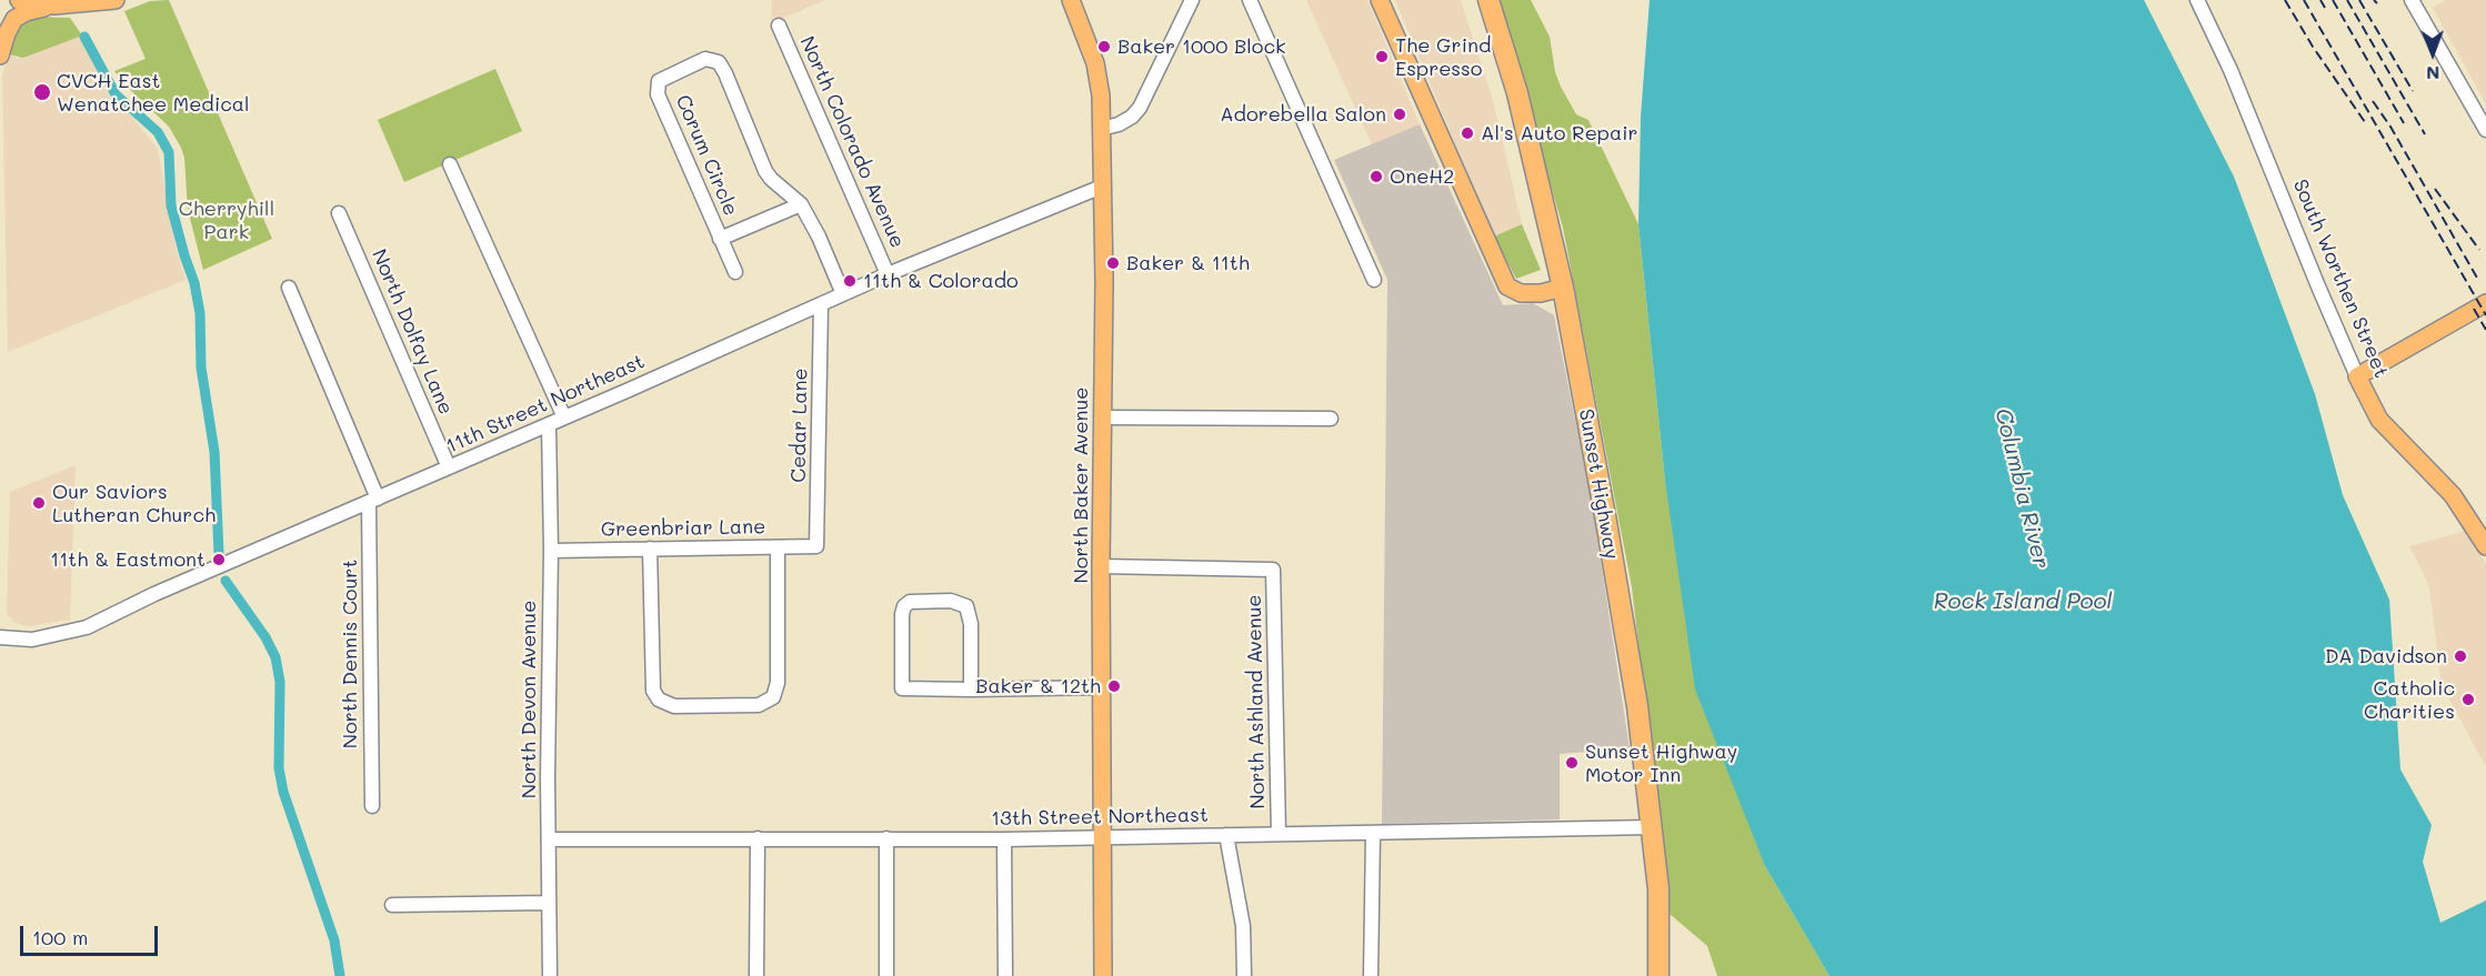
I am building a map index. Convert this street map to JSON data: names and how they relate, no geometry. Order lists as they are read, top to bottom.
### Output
{
  "streets": {
    "highway": ["Sunset Highway"],
    "main road": ["South Worthen Street", "North Baker Avenue"],
    "street": [
      "North Colorado Avenue",
      "Corum Circle",
      "North Dolfay Lane",
      "11th Street Northeast",
      "Cedar Lane",
      "Greenbriar Lane",
      "North Dennis Court",
      "North Devon Avenue",
      "North Ashland Avenue",
      "13th Street Northeast"
    ]
  },
  "crossings": [
    ["North Colorado Avenue", "11th Street Northeast"],
    ["Corum Circle", "11th Street Northeast"],
    ["North Dolfay Lane", "11th Street Northeast"],
    ["11th Street Northeast", "Cedar Lane"],
    ["11th Street Northeast", "North Baker Avenue"],
    ["11th Street Northeast", "North Dennis Court"],
    ["11th Street Northeast", "North Devon Avenue"],
    ["Cedar Lane", "Greenbriar Lane"],
    ["Sunset Highway", "13th Street Northeast"],
    ["North Baker Avenue", "North Ashland Avenue"],
    ["North Baker Avenue", "13th Street Northeast"],
    ["Greenbriar Lane", "North Devon Avenue"],
    ["North Devon Avenue", "13th Street Northeast"],
    ["North Ashland Avenue", "13th Street Northeast"]
  ],
  "water": ["Columbia River", "Rock Island Pool"],
  "parks": ["Cherryhill Park"],
  "places": [
    "Baker 1000 Block",
    "The Grind Espresso",
    "CVCH East Wenatchee Medical",
    "Adorebella Salon",
    "Al's Auto Repair",
    "OneH2",
    "Baker & 11th",
    "11th & Colorado",
    "Our Saviors Lutheran Church",
    "11th & Eastmont",
    "DA Davidson",
    "Baker & 12th",
    "Catholic Charities",
    "Sunset Highway Motor Inn"
  ],
  "scale_bar": "100 m",
  "north": "bottom"
}
